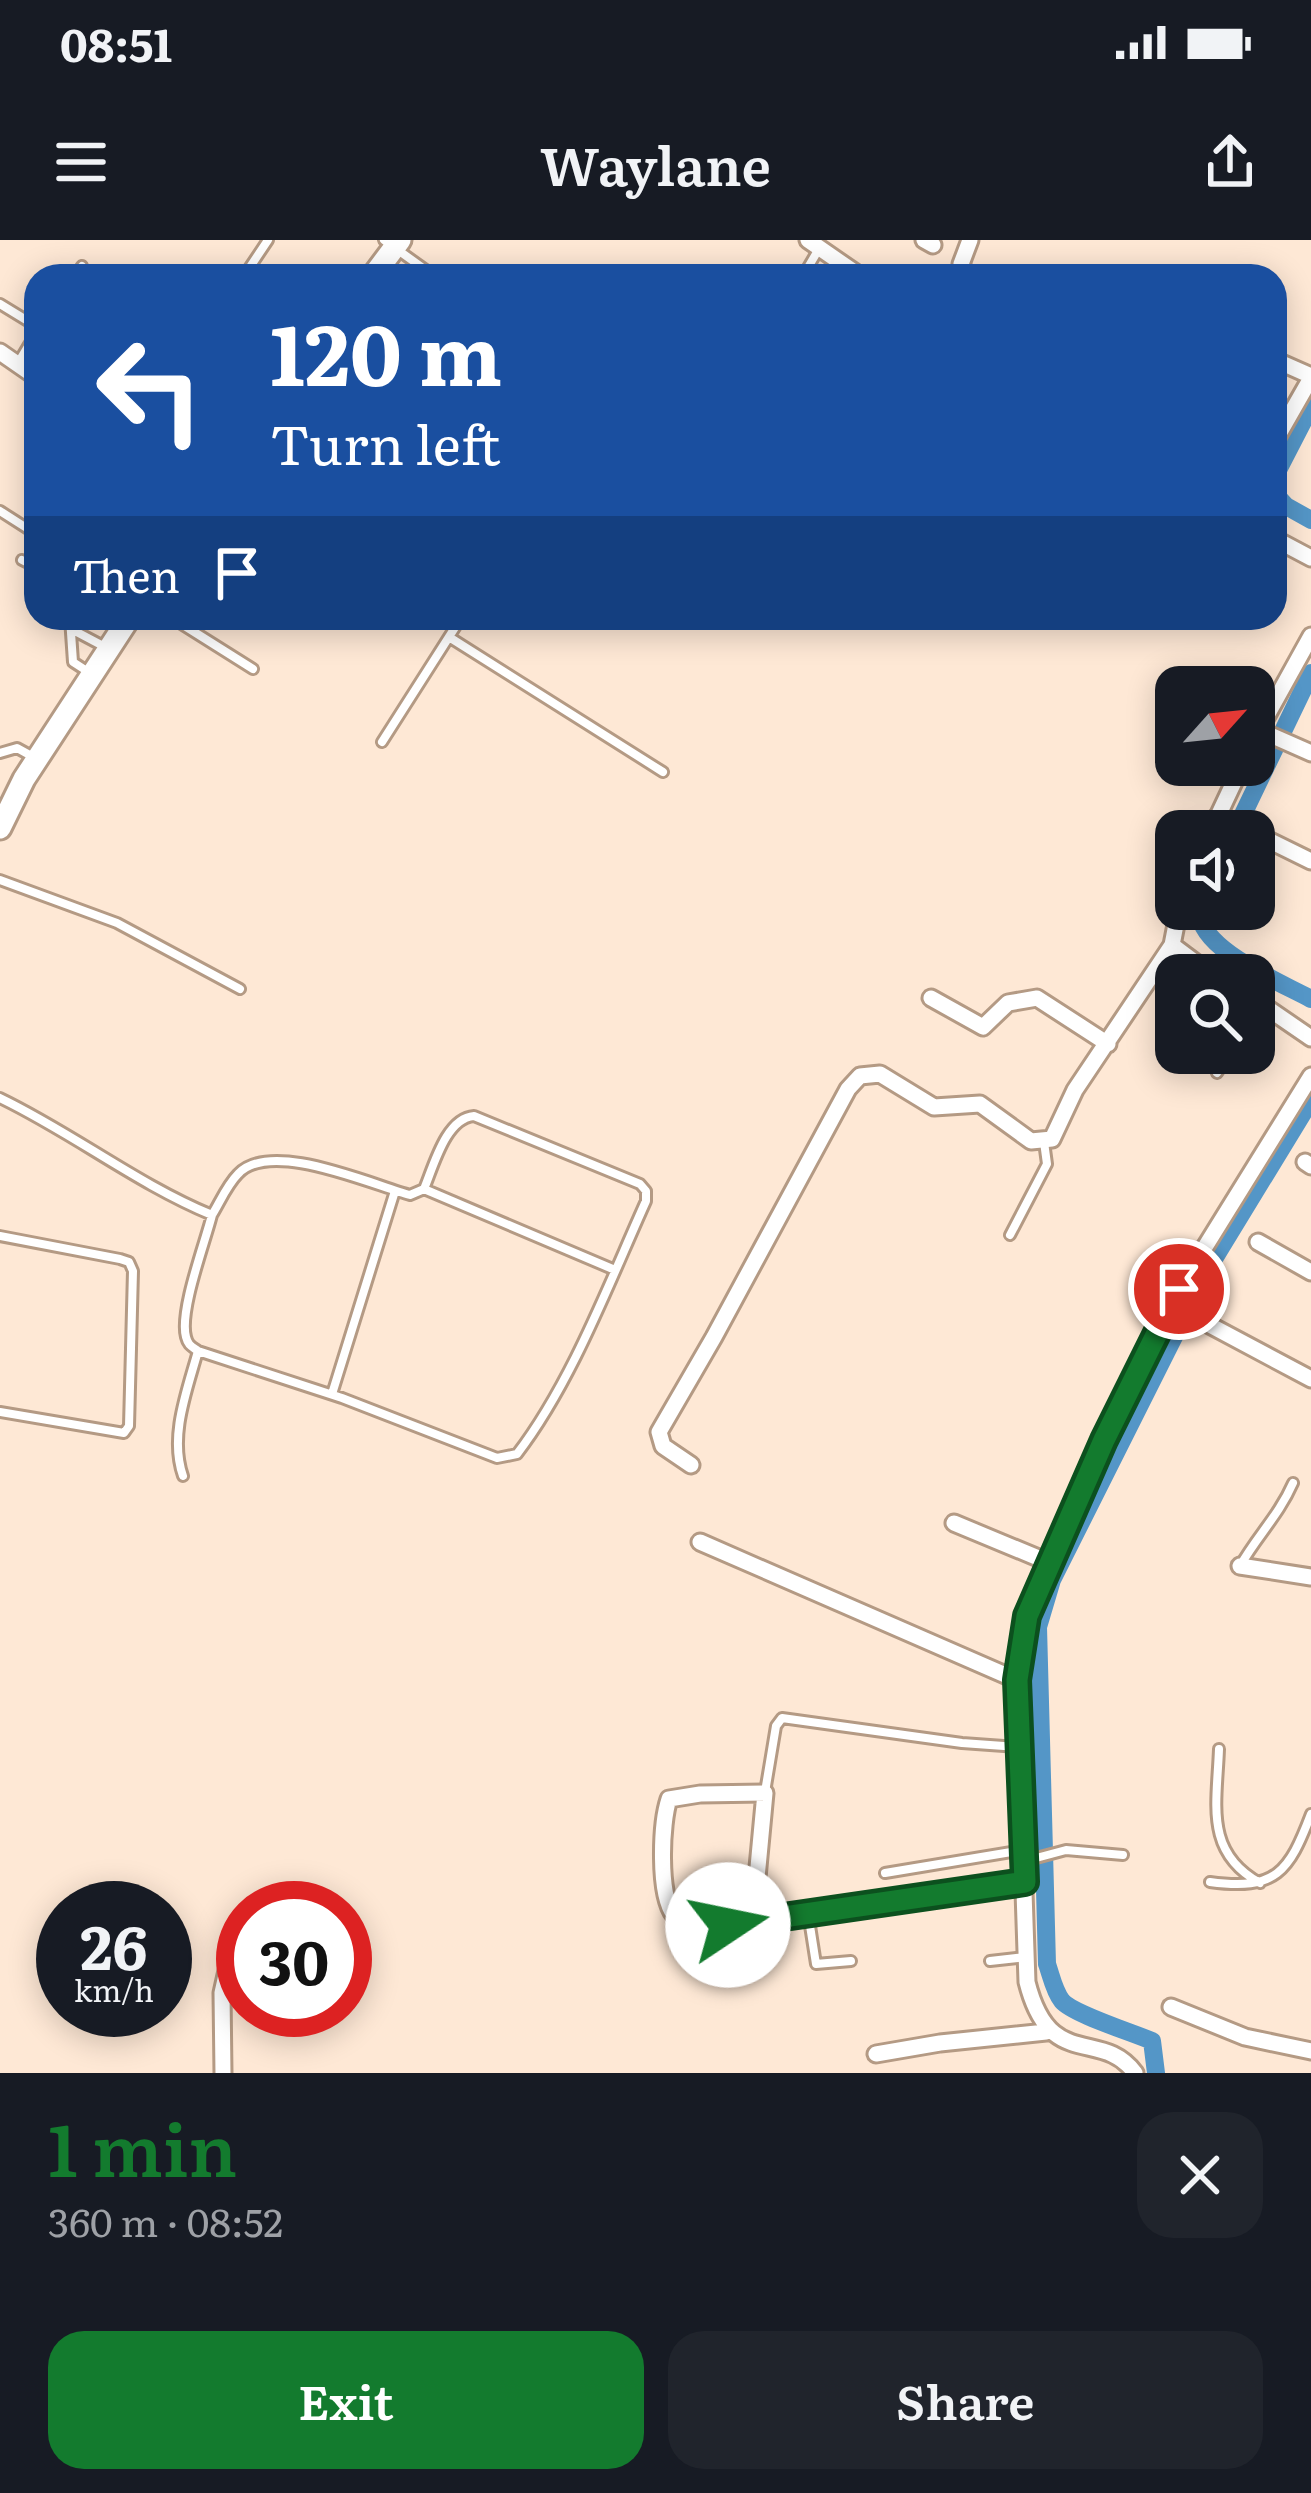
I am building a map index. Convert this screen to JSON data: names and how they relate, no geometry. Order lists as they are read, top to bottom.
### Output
{
  "north": "top right",
  "page": {
    "status": "08:51",
    "header": "Waylane",
    "turn": ["120 m", "Turn left"],
    "then": "Then",
    "speed": "26 km/h",
    "limit": "30",
    "heading": ["1 min", "360 m · 08:52"],
    "buttons": ["Exit", "Share"]
  }
}
